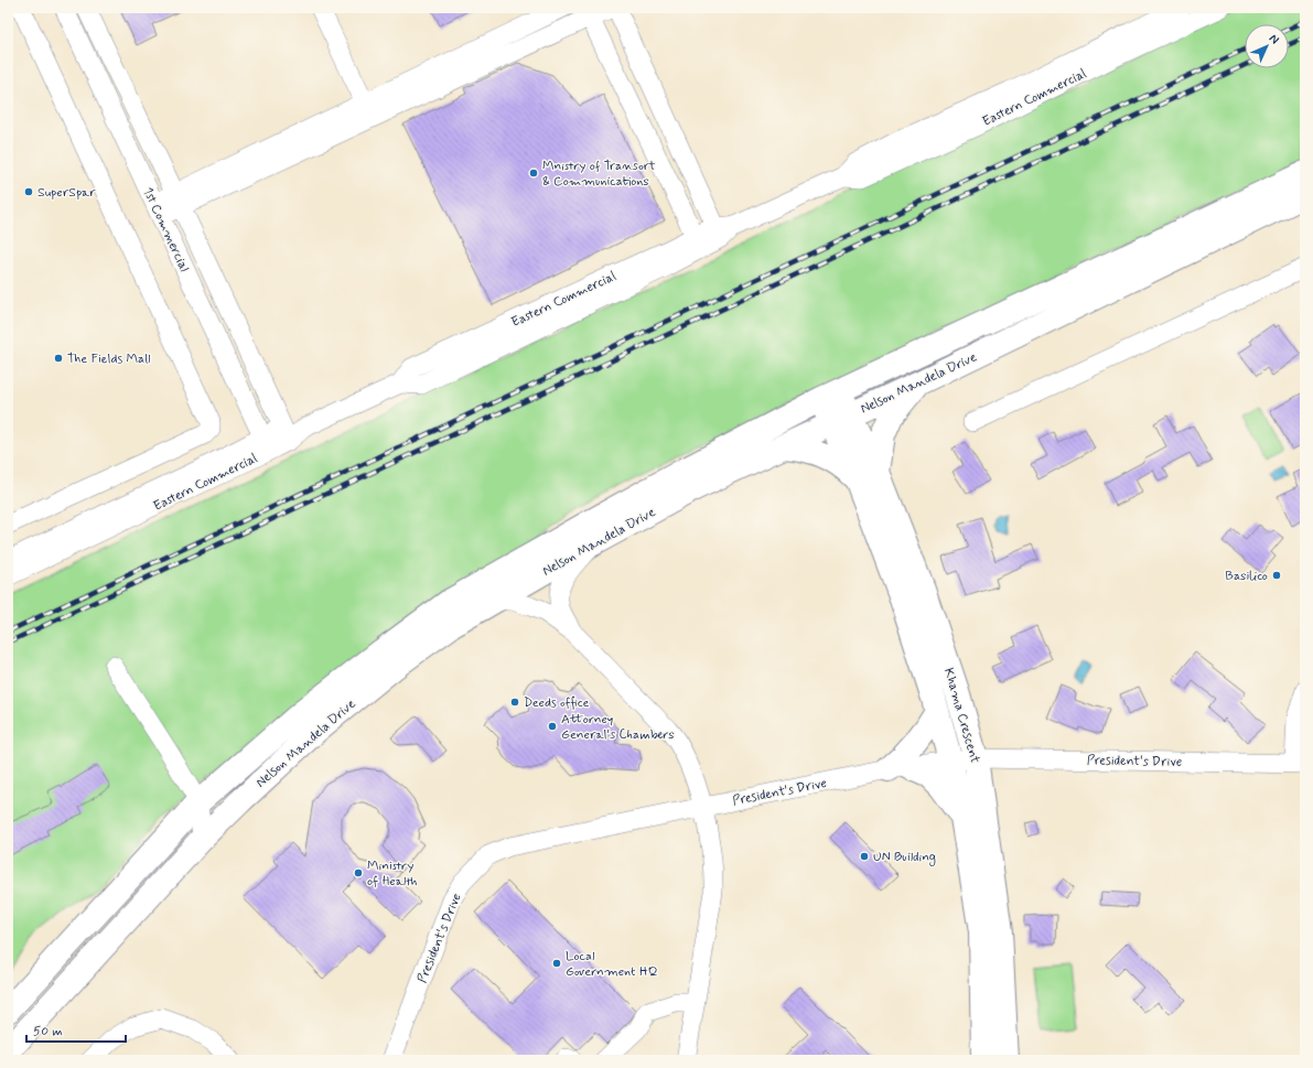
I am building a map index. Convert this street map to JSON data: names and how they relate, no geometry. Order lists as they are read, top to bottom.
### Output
{
  "streets": {
    "main road": ["Nelson Mandela Drive", "Khama Crescent"],
    "street": ["Eastern Commercial", "1st Commercial", "President's Drive"]
  },
  "crossings": [
    ["Eastern Commercial", "1st Commercial"],
    ["Nelson Mandela Drive", "Khama Crescent"],
    ["Khama Crescent", "President's Drive"]
  ],
  "places": [
    "Mnistry of Transort & Communications",
    "SuperSpar",
    "The Fields Mall",
    "Basilico",
    "Deeds office",
    "Attorney General's Chambers",
    "UN Building",
    "Ministry of Health",
    "Local Government HQ"
  ],
  "scale_bar": "50 m",
  "north": "top right"
}
